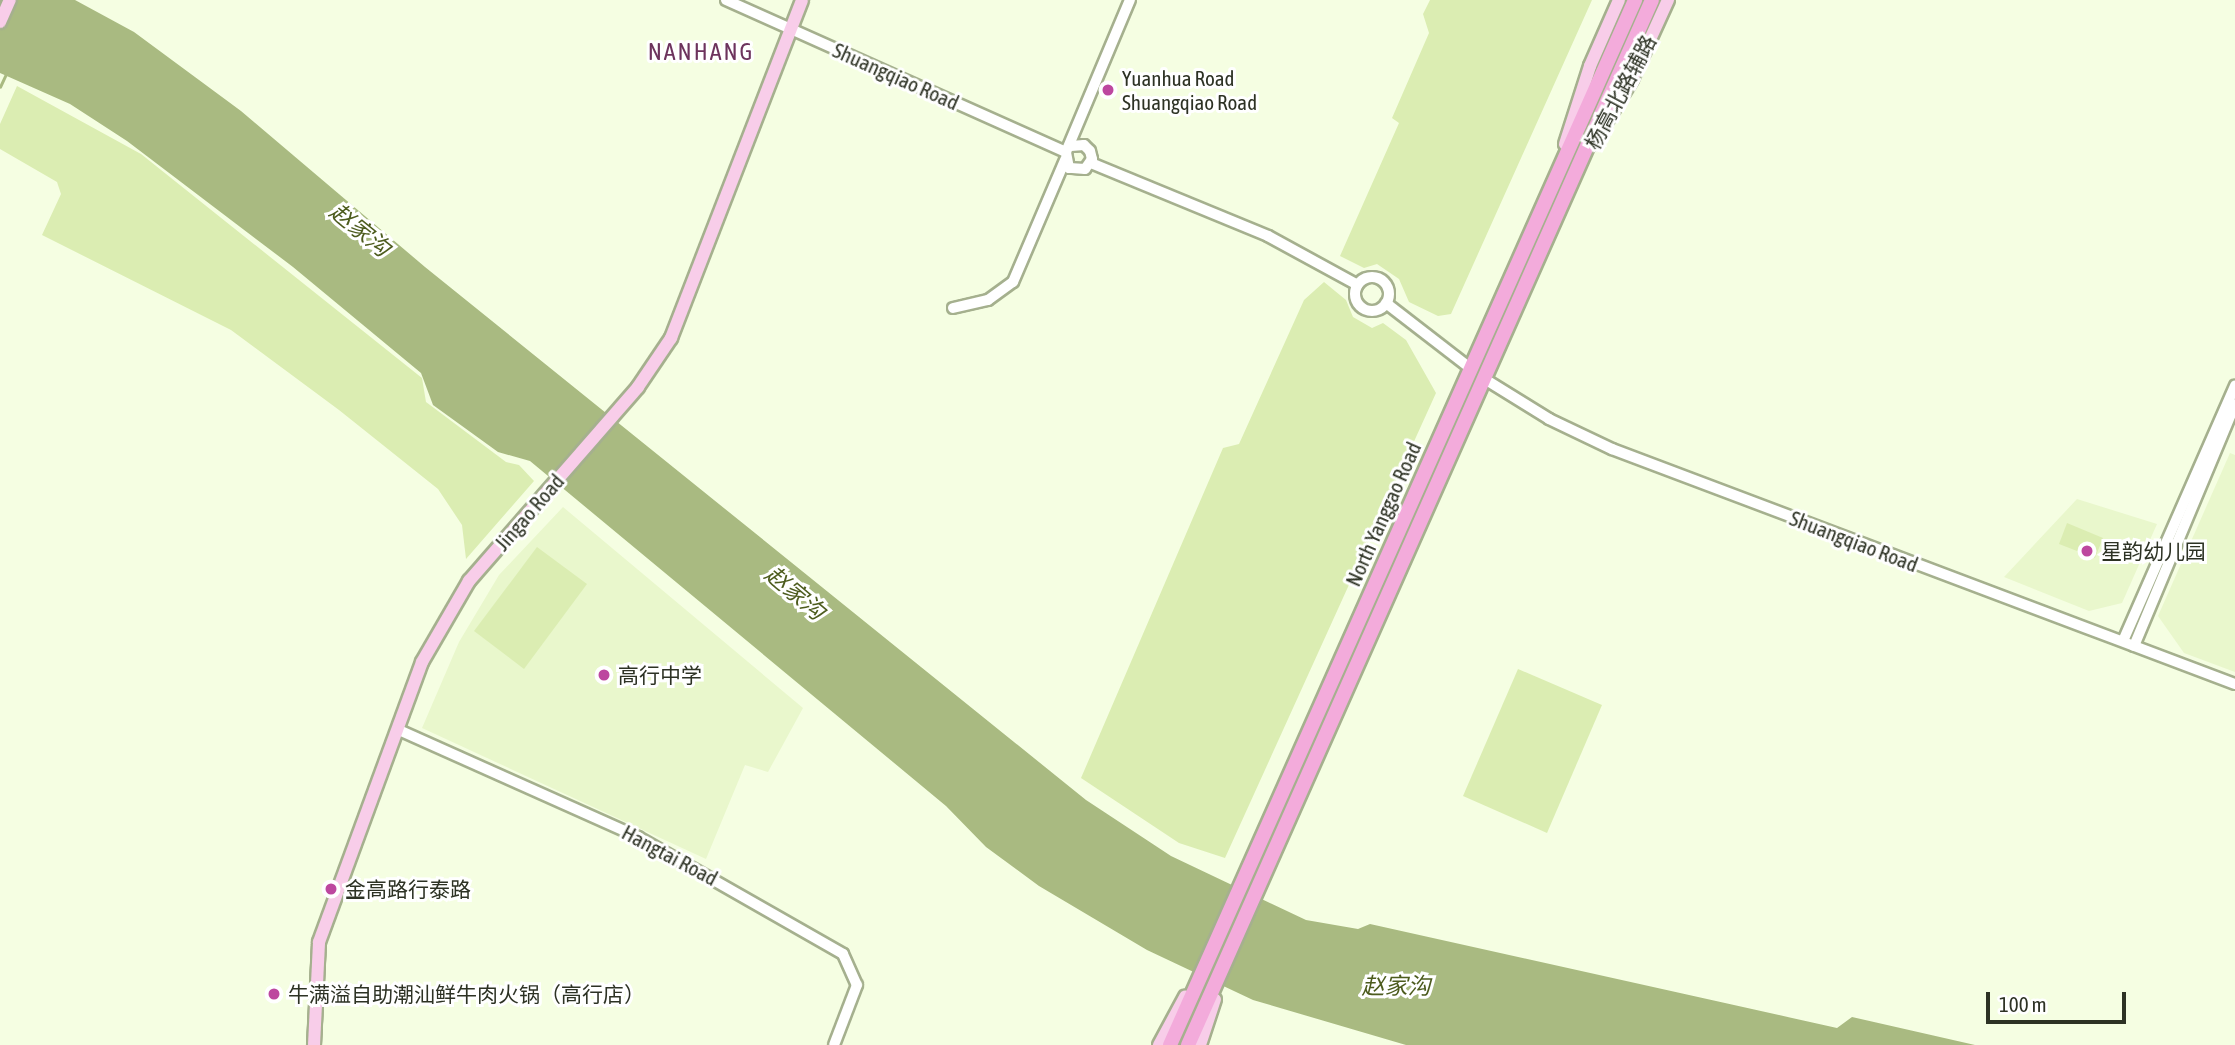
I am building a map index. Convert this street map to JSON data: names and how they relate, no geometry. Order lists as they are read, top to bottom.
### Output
{
  "streets": {
    "highway": ["North Yanggao Road"],
    "main road": ["杨高北路辅路", "Jingao Road"],
    "street": ["Shuangqiao Road", "Hangtai Road"]
  },
  "crossings": [
    ["Shuangqiao Road", "Jingao Road"],
    ["Shuangqiao Road", "North Yanggao Road"],
    ["杨高北路辅路", "North Yanggao Road"],
    ["Jingao Road", "Hangtai Road"]
  ],
  "districts": ["NANHANG"],
  "water": ["赵家沟"],
  "places": [
    "Yuanhua Road Shuangqiao Road",
    "星韵幼儿园",
    "高行中学",
    "金高路行泰路",
    "牛满溢自助潮汕鲜牛肉火锅（高行店）"
  ],
  "scale_bar": "100 m"
}
